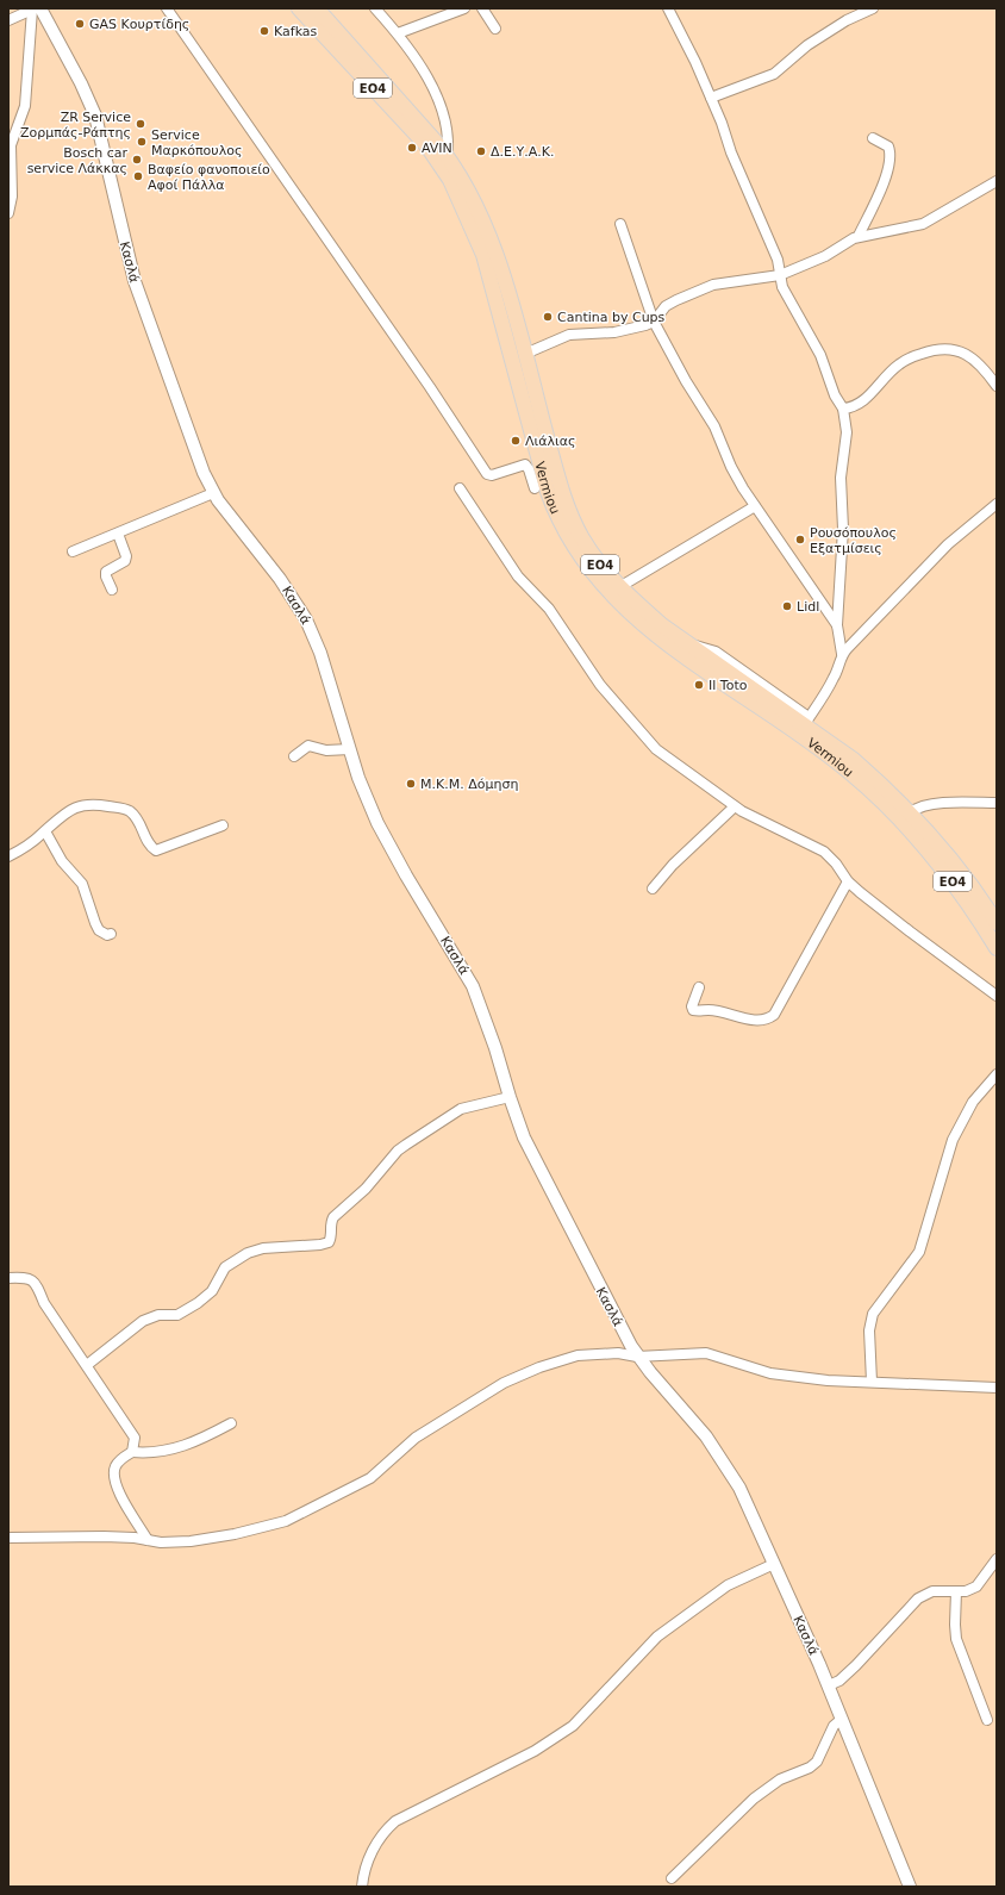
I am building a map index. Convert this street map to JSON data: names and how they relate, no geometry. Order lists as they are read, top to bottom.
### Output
{
  "streets": {
    "main road": ["ΕΟ4", "Vermiou"],
    "street": ["Κασλά"]
  },
  "crossings": [
    ["ΕΟ4", "Vermiou"]
  ],
  "places": [
    "GAS Κουρτίδης",
    "Kafkas",
    "ZR Service Ζορμπάς-Ράπτης",
    "Service Μαρκόπουλος",
    "AVIN",
    "Δ.Ε.Υ.Α.Κ.",
    "Bosch car service Λάκκας",
    "Βαφείο φανοποιείο Αφοί Πάλλα",
    "Cantina by Cups",
    "Λιάλιας",
    "Ρουσόπουλος Εξατμίσεις",
    "Lidl",
    "Il Toto",
    "Μ.Κ.Μ. Δόμηση"
  ]
}
